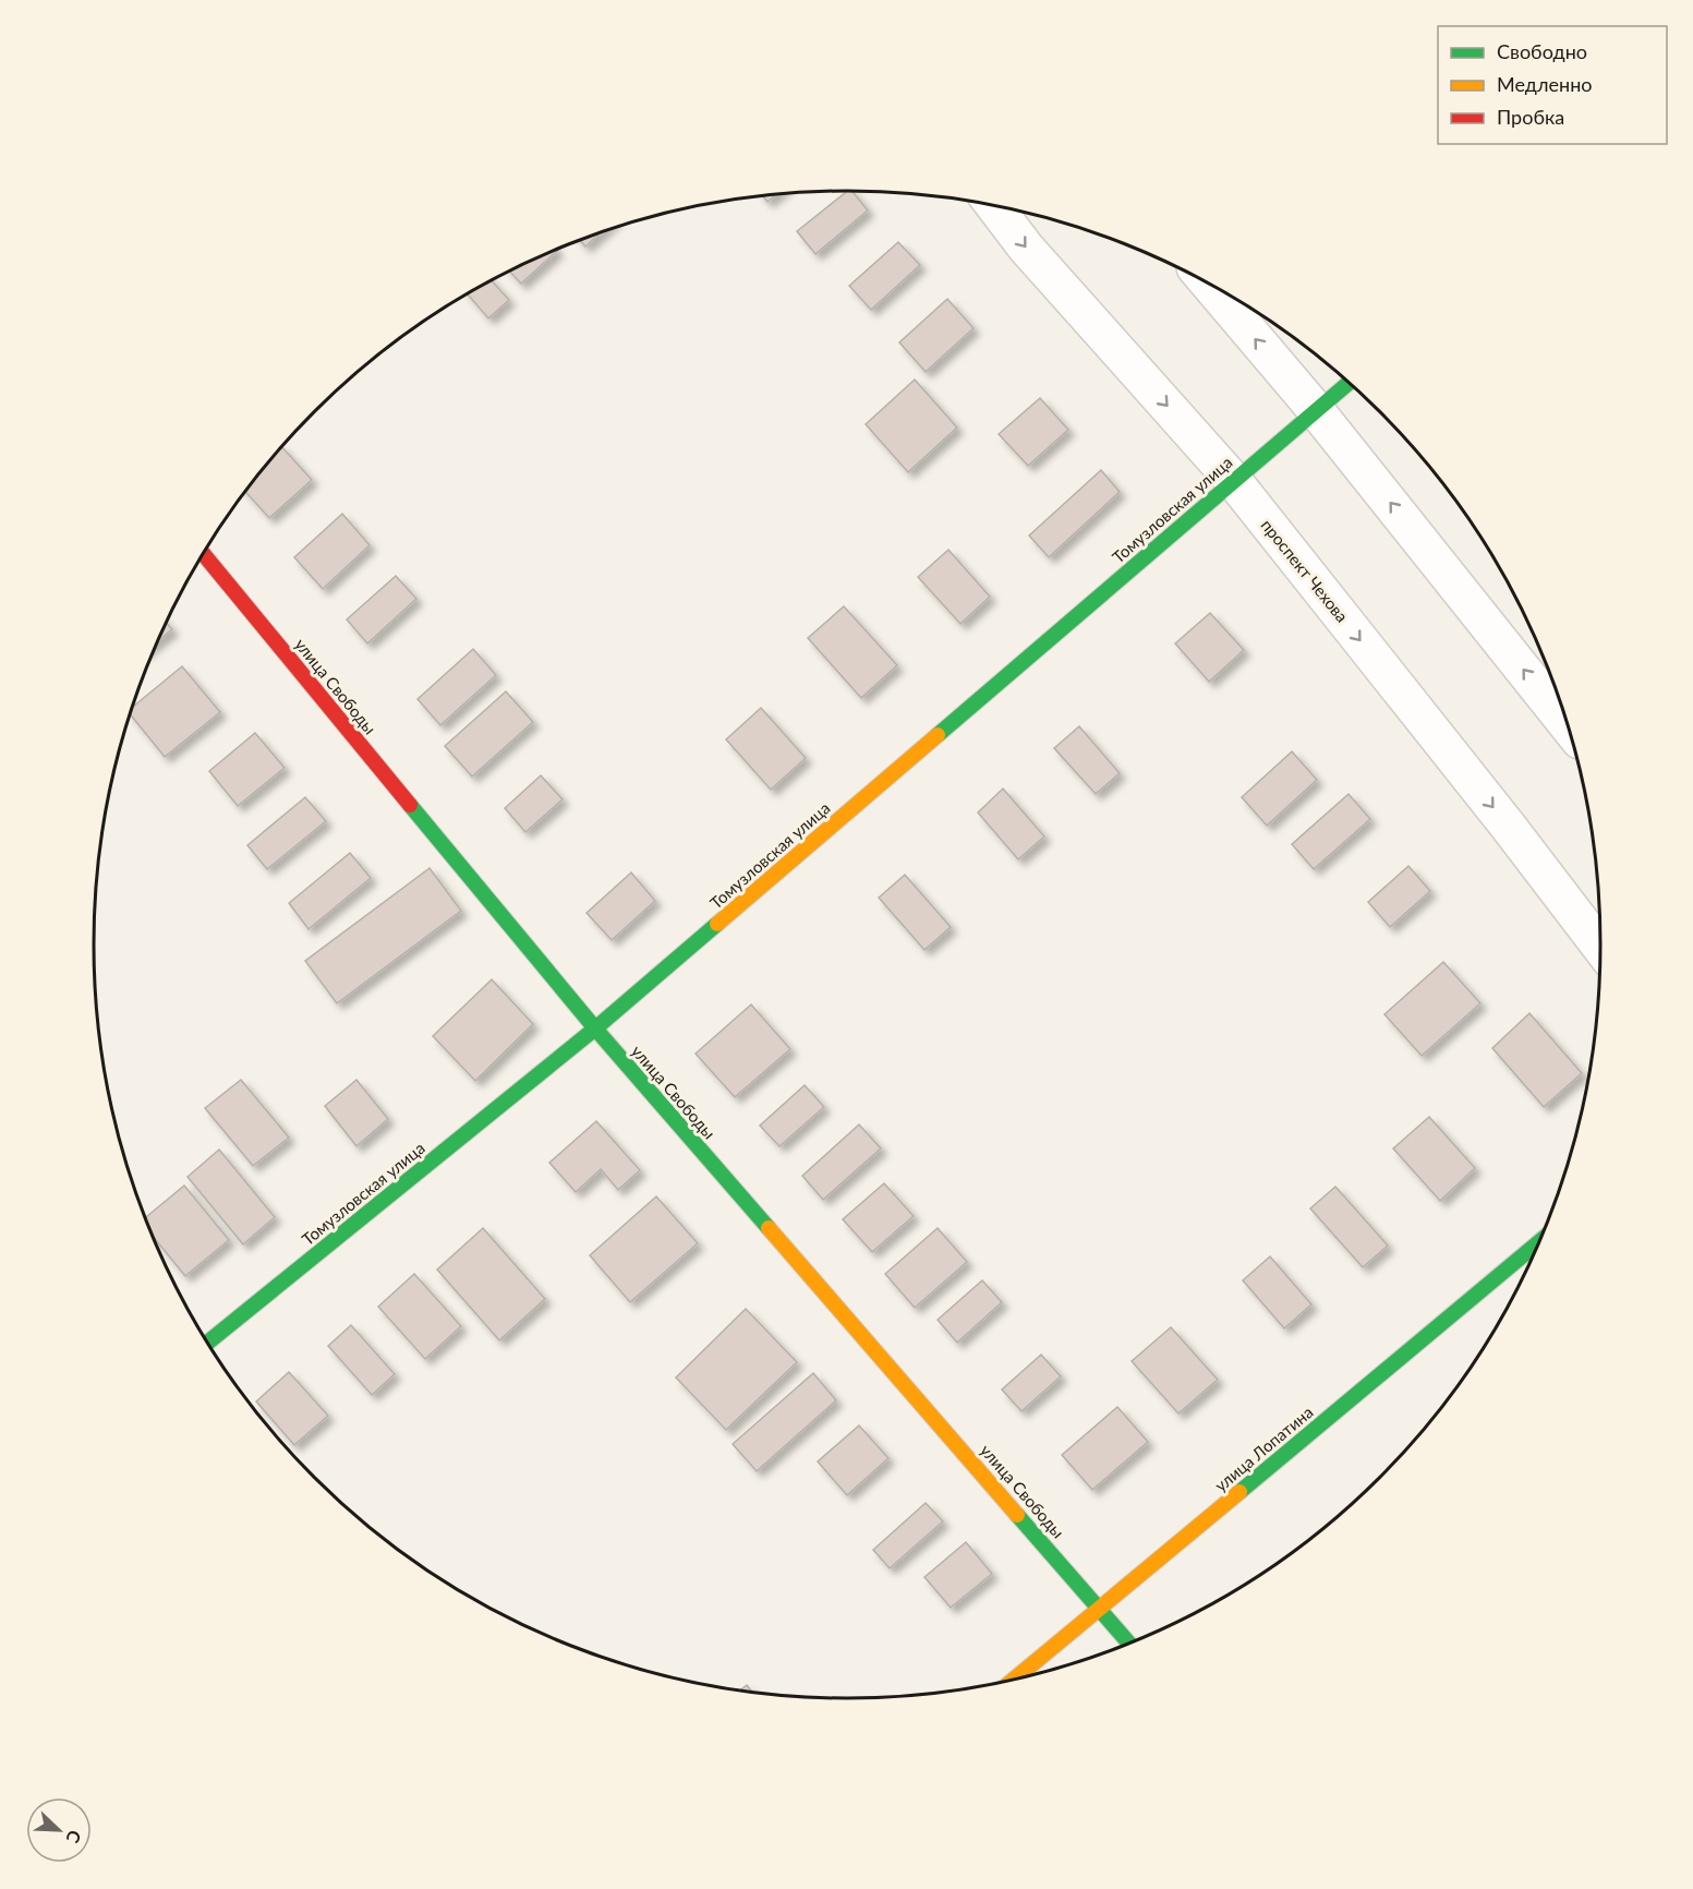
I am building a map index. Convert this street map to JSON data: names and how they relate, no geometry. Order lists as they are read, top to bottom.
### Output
{
  "streets": {
    "street": [
      "Томузловская улица",
      "проспект Чехова",
      "улица Свободы",
      "улица Лопатина"
    ]
  },
  "crossings": [
    ["Томузловская улица", "проспект Чехова"],
    ["Томузловская улица", "улица Свободы"],
    ["улица Свободы", "улица Лопатина"]
  ],
  "legend": ["Свободно", "Медленно", "Пробка"],
  "north": "bottom right"
}
